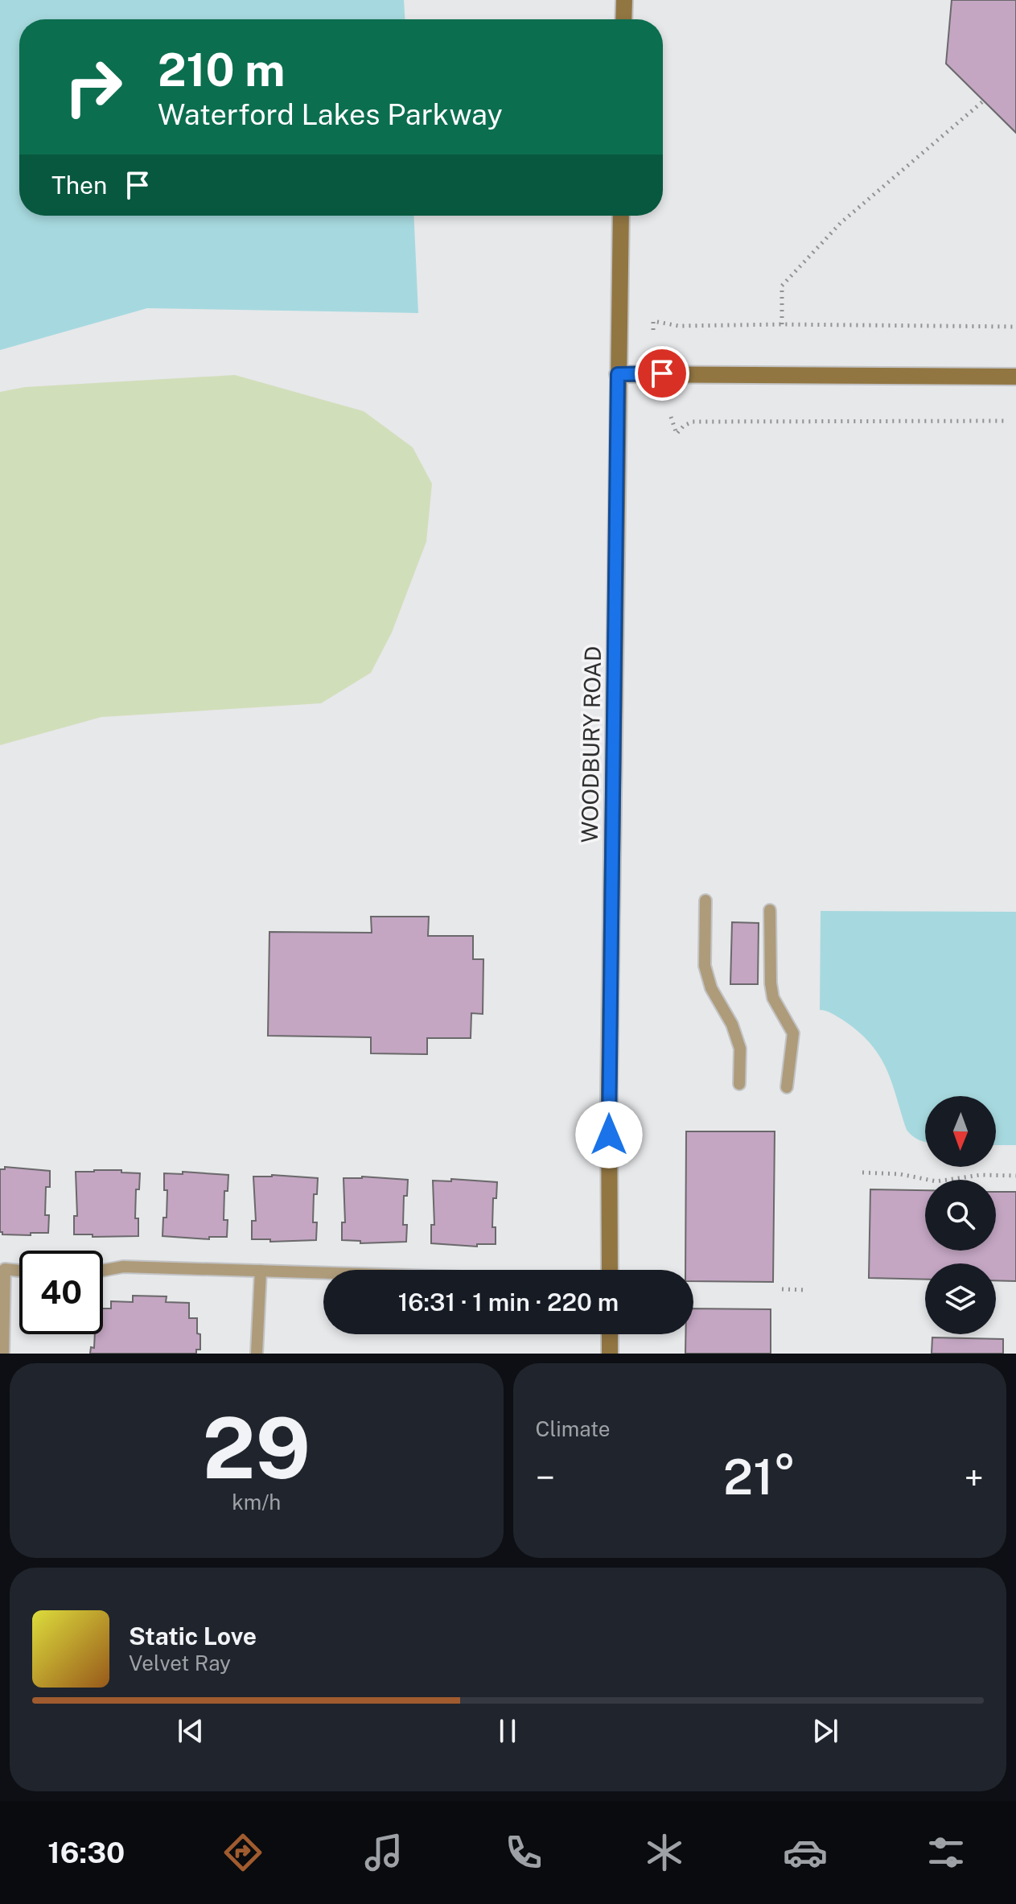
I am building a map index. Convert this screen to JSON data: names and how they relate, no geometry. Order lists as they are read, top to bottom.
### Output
{
  "streets": {
    "street": ["WOODBURY ROAD"]
  },
  "north": "bottom",
  "page": {
    "turn": ["210 m", "Waterford Lakes Parkway"],
    "then": "Then",
    "limit": "40",
    "trip": "16:31 · 1 min · 220 m",
    "tile": [
      ["29", "km/h"],
      "Climate"
    ],
    "heat": ["−", "21°", "+"],
    "song": ["Static Love", "Velvet Ray"],
    "tabs": "16:30"
  }
}
